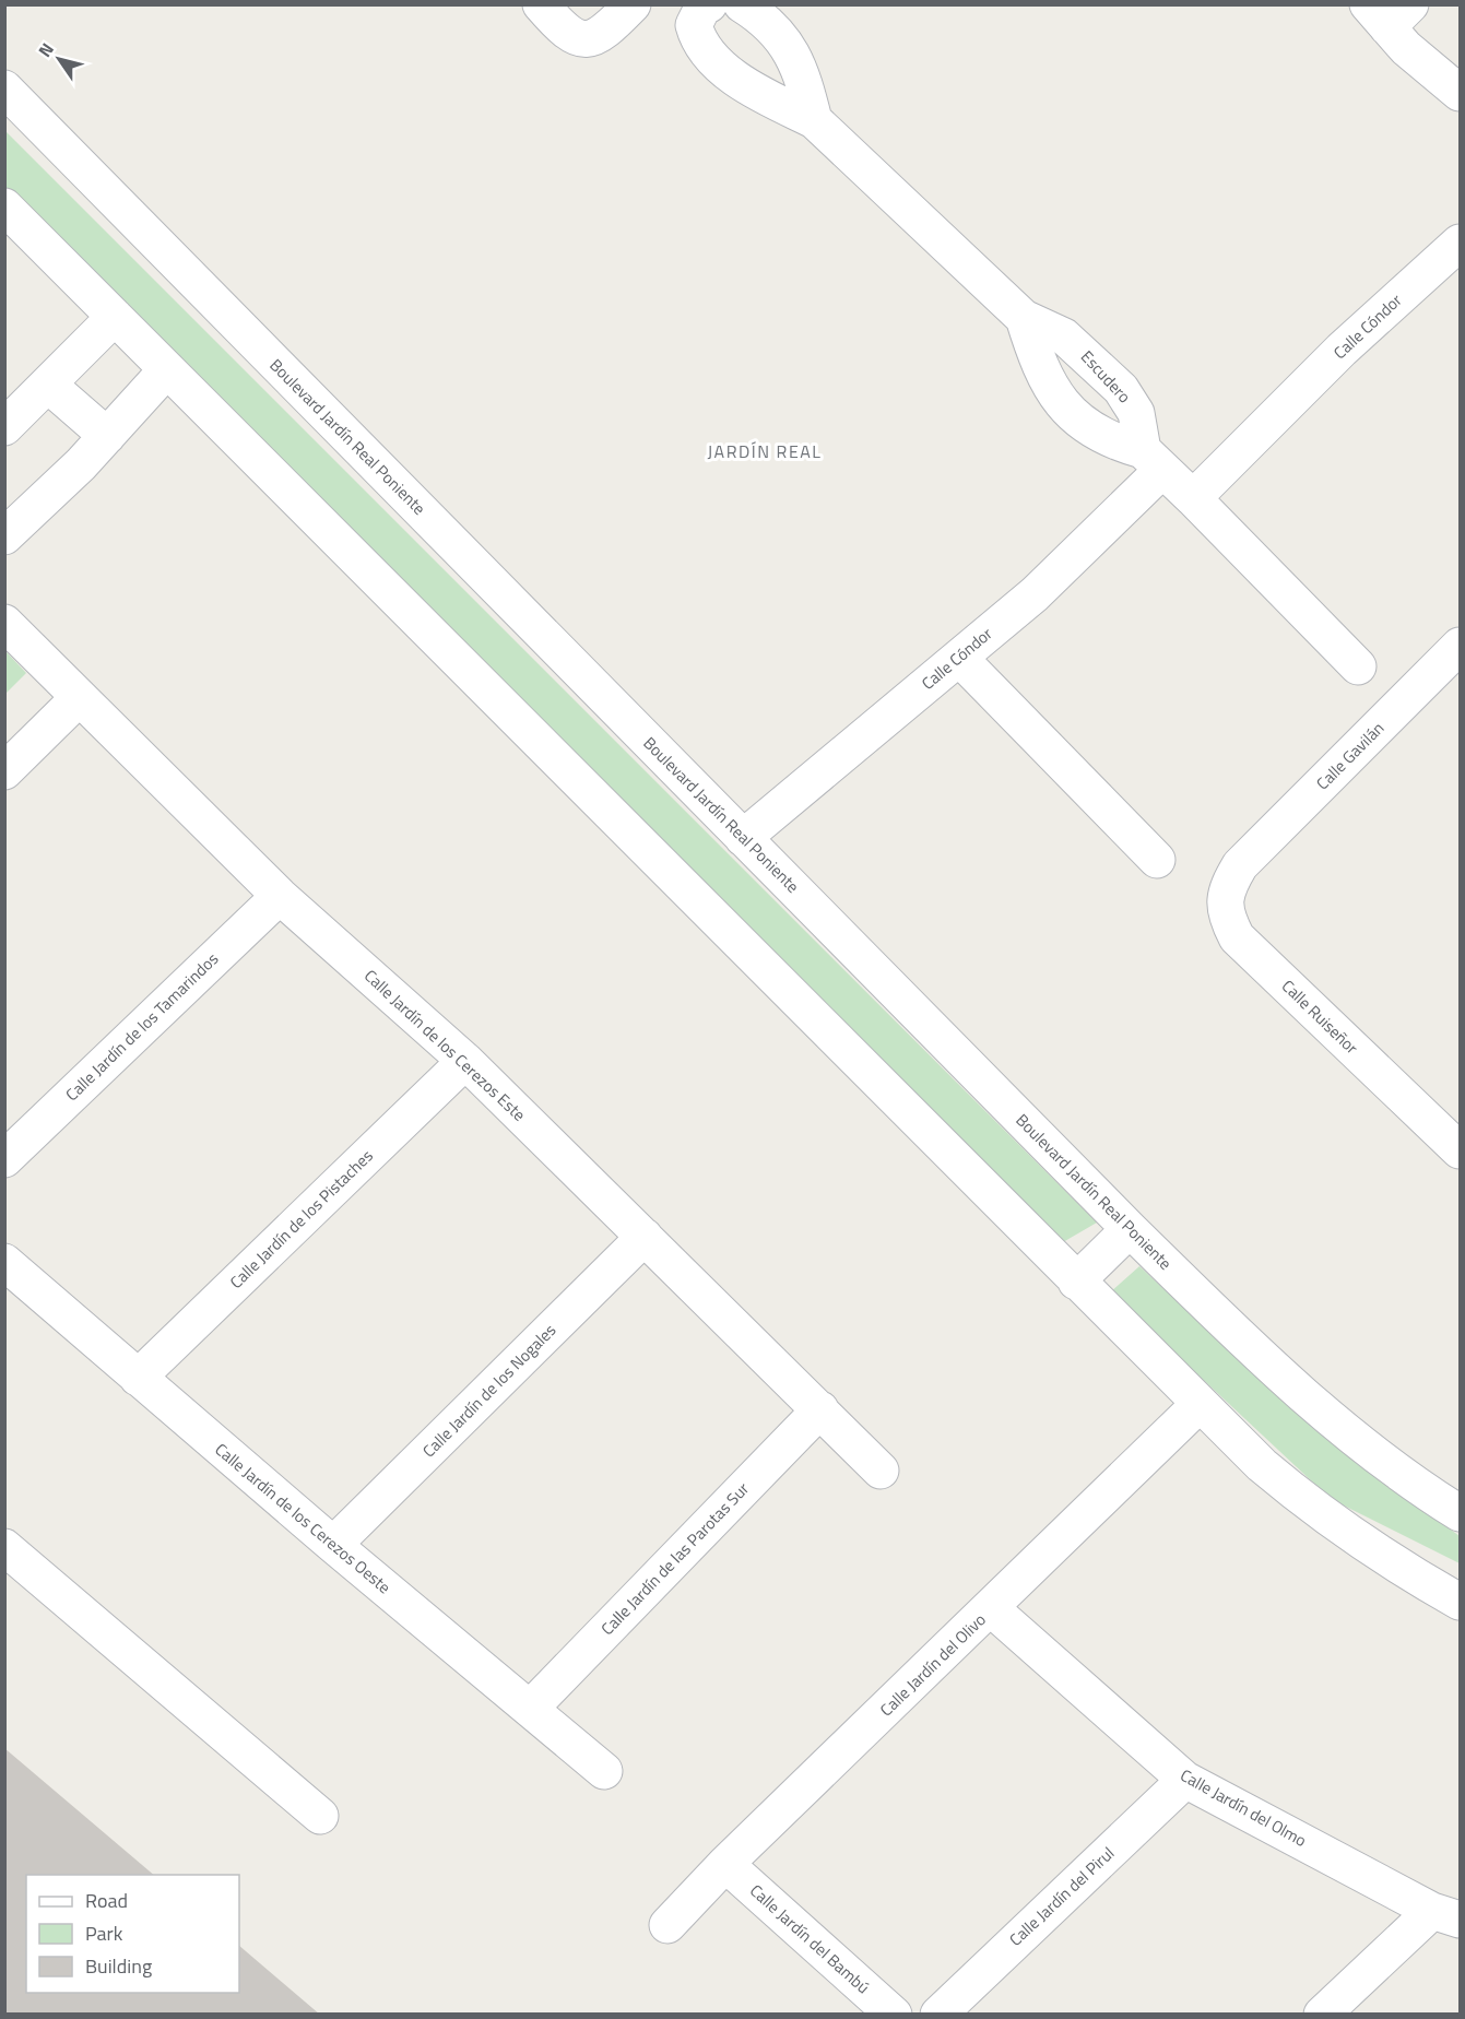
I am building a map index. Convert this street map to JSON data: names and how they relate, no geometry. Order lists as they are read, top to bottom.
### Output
{
  "streets": {
    "street": [
      "Calle Cóndor",
      "Escudero",
      "Boulevard Jardín Real Poniente",
      "Calle Gavilán",
      "Calle Ruiseñor",
      "Calle Jardín de los Tamarindos",
      "Calle Jardín de los Cerezos Este",
      "Calle Jardín de los Pistaches",
      "Calle Jardín de los Nogales",
      "Calle Jardín de los Cerezos Oeste",
      "Calle Jardín de las Parotas Sur",
      "Calle Jardín del Olivo",
      "Calle Jardín del Olmo",
      "Calle Jardín del Pirul",
      "Calle Jardín del Bambú"
    ]
  },
  "crossings": [
    ["Calle Cóndor", "Escudero"],
    ["Calle Cóndor", "Boulevard Jardín Real Poniente"],
    ["Calle Gavilán", "Calle Ruiseñor"],
    ["Calle Jardín de los Tamarindos", "Calle Jardín de los Cerezos Este"],
    ["Calle Jardín de los Cerezos Este", "Calle Jardín de los Pistaches"],
    ["Calle Jardín de los Cerezos Este", "Calle Jardín de los Nogales"],
    ["Calle Jardín de los Cerezos Este", "Calle Jardín de las Parotas Sur"],
    ["Calle Jardín de los Pistaches", "Calle Jardín de los Cerezos Oeste"],
    ["Calle Jardín de los Nogales", "Calle Jardín de los Cerezos Oeste"],
    ["Calle Jardín de los Cerezos Oeste", "Calle Jardín de las Parotas Sur"],
    ["Calle Jardín del Olivo", "Calle Jardín del Olmo"],
    ["Calle Jardín del Olivo", "Calle Jardín del Bambú"],
    ["Calle Jardín del Olmo", "Calle Jardín del Pirul"]
  ],
  "districts": ["JARDÍN REAL"],
  "legend": ["Road", "Park", "Building"],
  "north": "top left"
}
